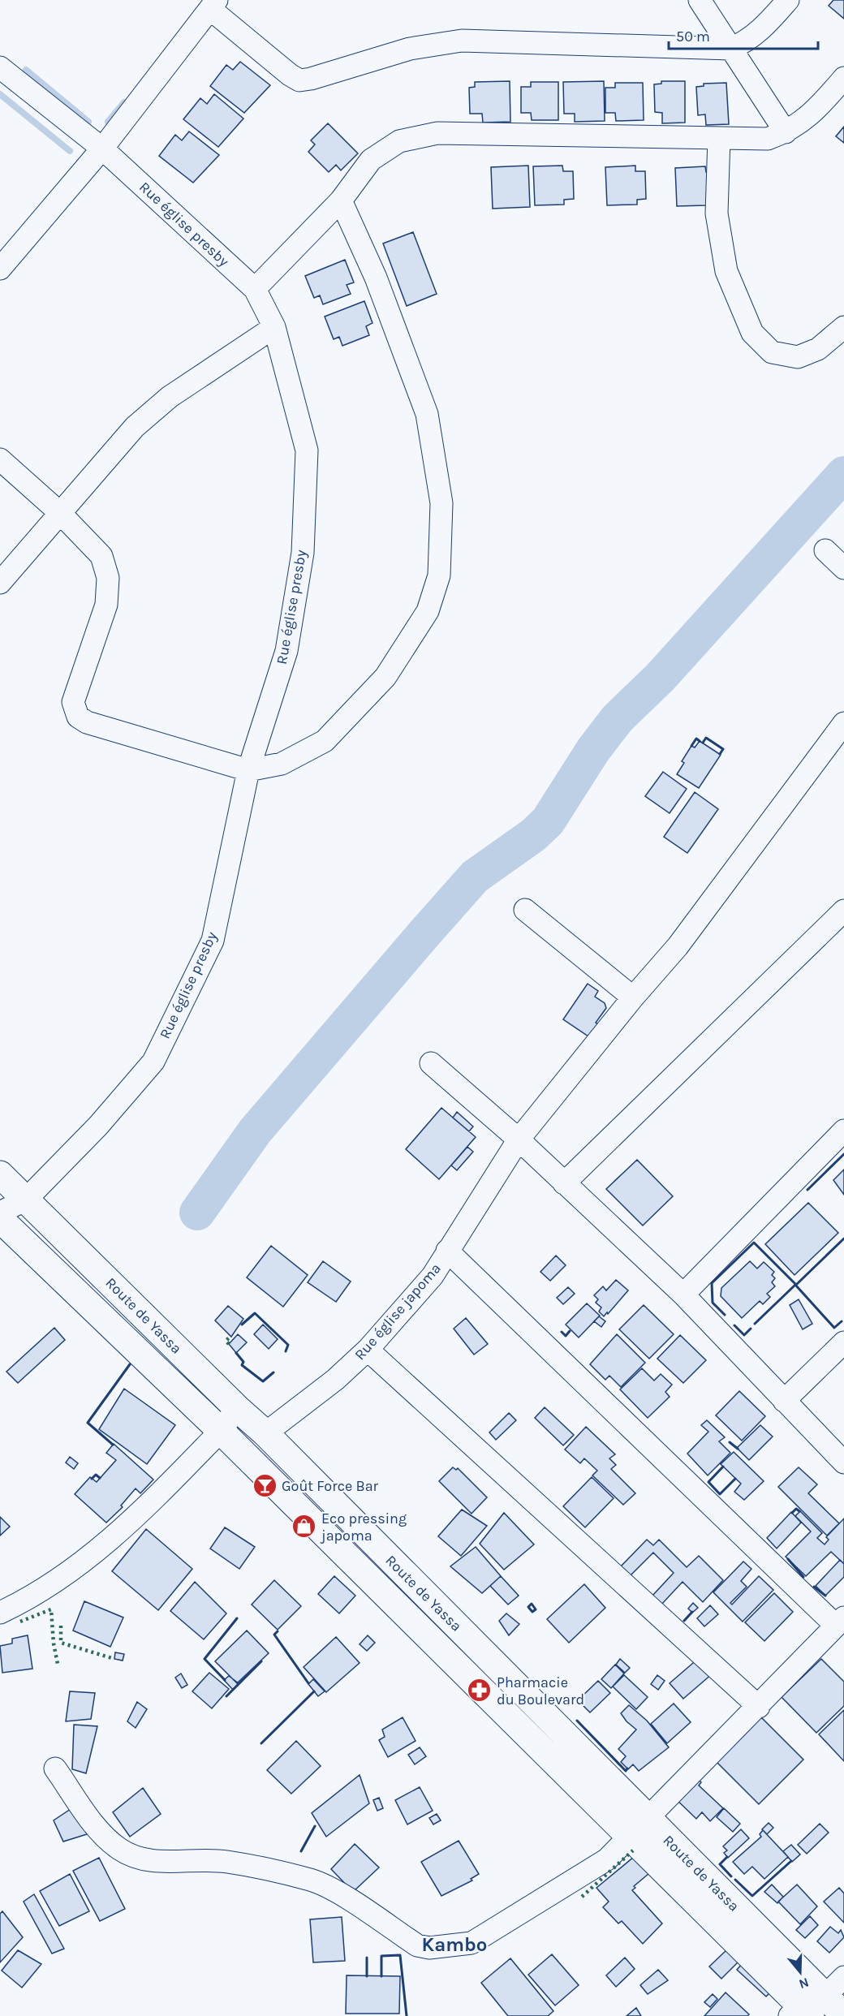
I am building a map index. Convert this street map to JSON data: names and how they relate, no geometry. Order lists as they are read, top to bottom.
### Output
{
  "streets": {
    "main road": ["Route de Yassa"],
    "street": ["Rue église presby", "Rue église japoma"]
  },
  "crossings": [
    ["Rue église presby", "Route de Yassa"],
    ["Rue église japoma", "Route de Yassa"]
  ],
  "districts": ["Kambo"],
  "places": {
    "bar": ["Goût Force Bar"],
    "shop": ["Eco pressing japoma"],
    "pharmacy": ["Pharmacie du Boulevard"]
  },
  "scale_bar": "50 m",
  "north": "bottom"
}
